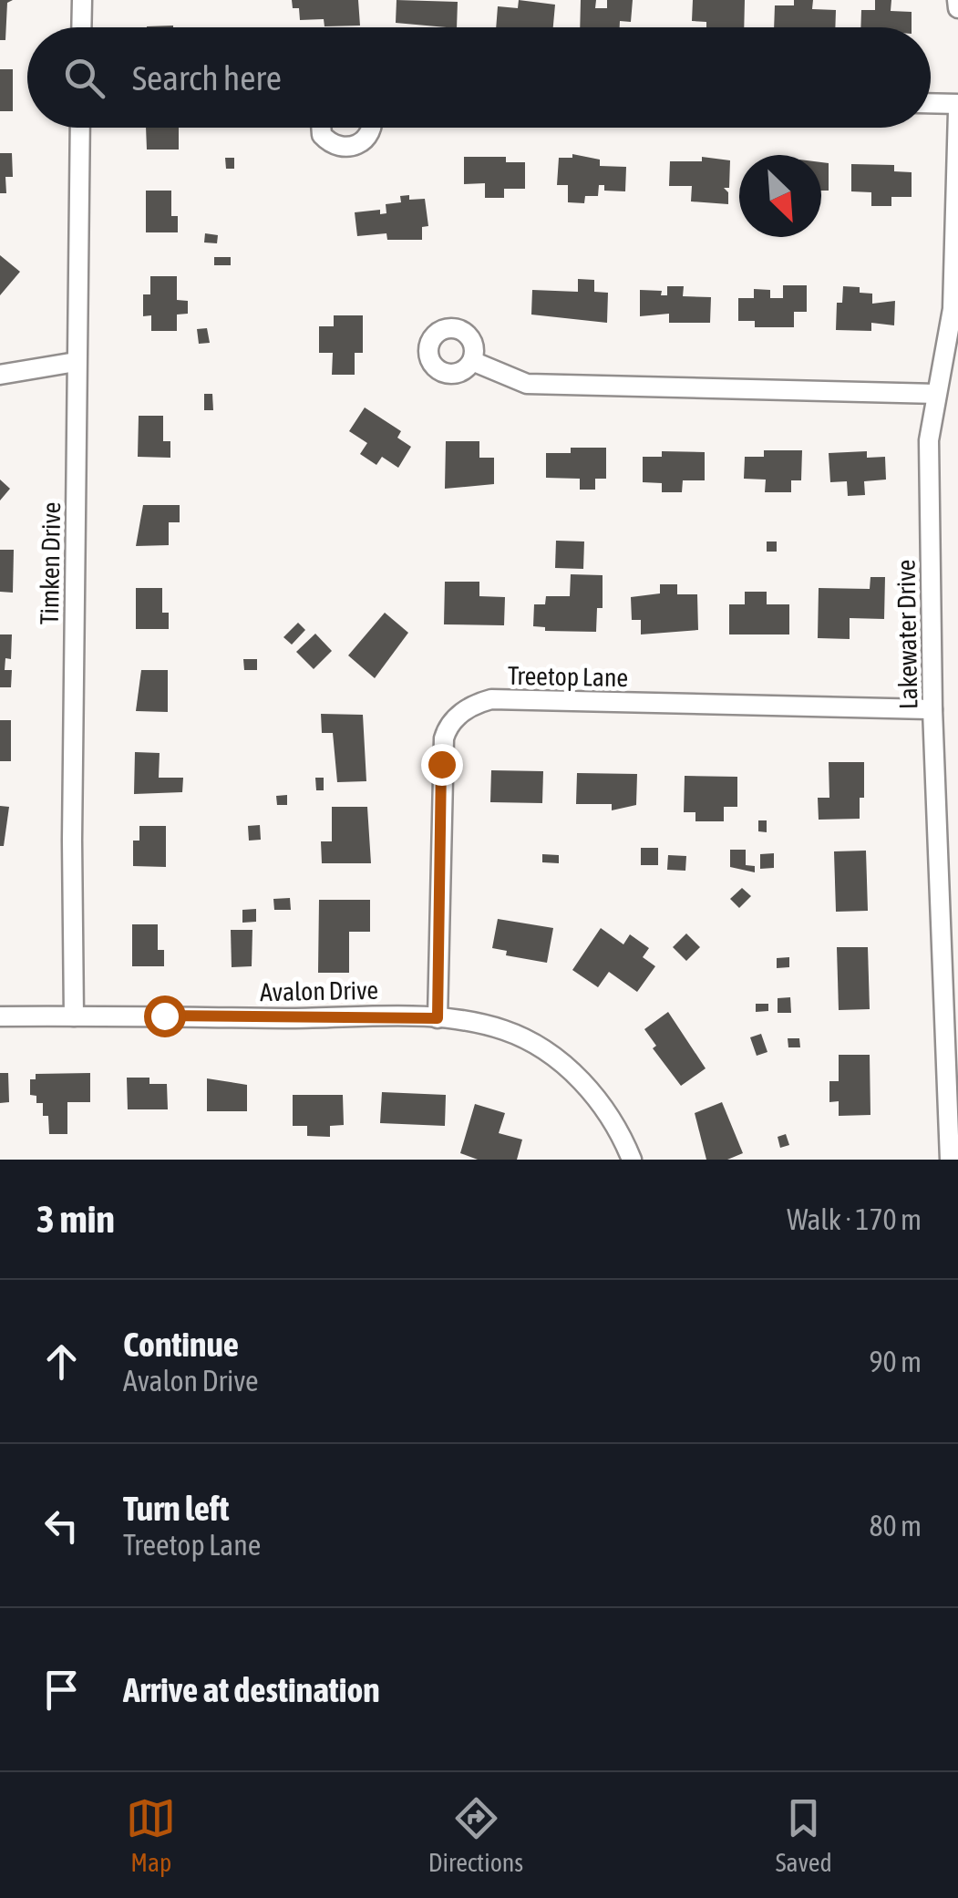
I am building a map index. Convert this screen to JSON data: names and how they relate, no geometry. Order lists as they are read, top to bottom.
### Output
{
  "streets": {
    "street": [
      "Timken Drive",
      "Lakewater Drive",
      "Treetop Lane",
      "Avalon Drive"
    ]
  },
  "crossings": [
    ["Timken Drive", "Avalon Drive"],
    ["Lakewater Drive", "Treetop Lane"],
    ["Treetop Lane", "Avalon Drive"]
  ],
  "north": "bottom right",
  "page": {
    "search": "Search here",
    "heading": ["3 min", "Walk · 170 m"],
    "list": [
      ["Continue", "Avalon Drive", "90 m"],
      ["Turn left", "Treetop Lane", "80 m"],
      "Arrive at destination"
    ],
    "nav": ["Map", "Directions", "Saved"]
  }
}
